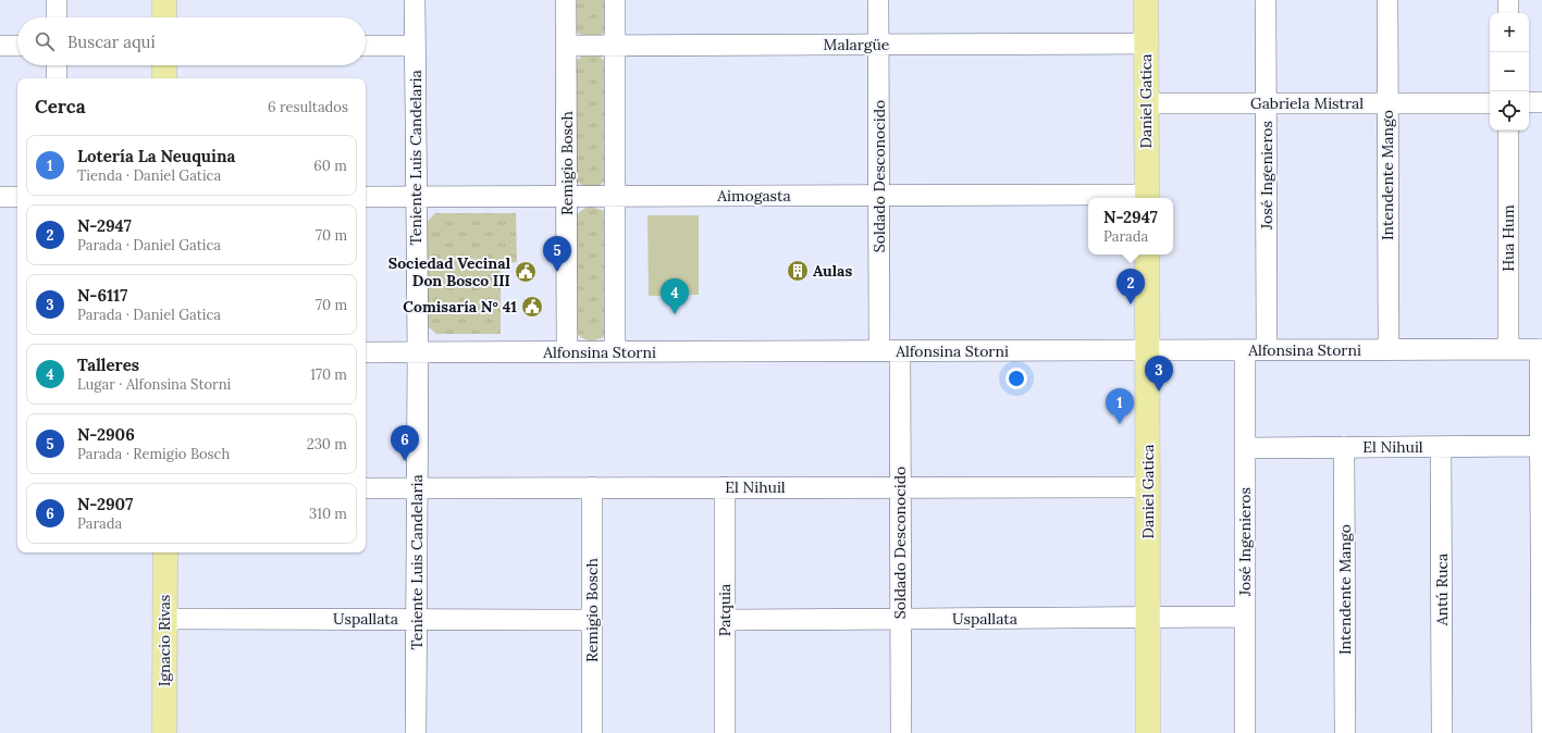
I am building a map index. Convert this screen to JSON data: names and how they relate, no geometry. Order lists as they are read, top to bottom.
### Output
{
  "streets": {
    "main road": ["Daniel Gatica", "Ignacio Rivas"],
    "street": [
      "Malargüe",
      "Gabriela Mistral",
      "Teniente Luis Candelaria",
      "Remigio Bosch",
      "José Ingenieros",
      "Intendente Mango",
      "Soldado Desconocido",
      "Aimogasta",
      "Hua Hum",
      "Alfonsina Storni",
      "El Nihuil",
      "Antú Ruca",
      "Patquia",
      "Uspallata"
    ]
  },
  "crossings": [
    ["Malargüe", "Daniel Gatica"],
    ["Malargüe", "Remigio Bosch"],
    ["Malargüe", "Soldado Desconocido"],
    ["Daniel Gatica", "Gabriela Mistral"],
    ["Daniel Gatica", "Aimogasta"],
    ["Daniel Gatica", "Alfonsina Storni"],
    ["Daniel Gatica", "El Nihuil"],
    ["Daniel Gatica", "Uspallata"],
    ["Gabriela Mistral", "José Ingenieros"],
    ["Gabriela Mistral", "Intendente Mango"],
    ["Teniente Luis Candelaria", "Aimogasta"],
    ["Teniente Luis Candelaria", "Alfonsina Storni"],
    ["Teniente Luis Candelaria", "El Nihuil"],
    ["Teniente Luis Candelaria", "Uspallata"],
    ["Remigio Bosch", "Aimogasta"],
    ["Remigio Bosch", "Alfonsina Storni"],
    ["Remigio Bosch", "El Nihuil"],
    ["Remigio Bosch", "Uspallata"],
    ["José Ingenieros", "Alfonsina Storni"],
    ["José Ingenieros", "El Nihuil"],
    ["José Ingenieros", "Uspallata"],
    ["Intendente Mango", "Alfonsina Storni"],
    ["Intendente Mango", "El Nihuil"],
    ["Soldado Desconocido", "Aimogasta"],
    ["Soldado Desconocido", "Alfonsina Storni"],
    ["Soldado Desconocido", "El Nihuil"],
    ["Soldado Desconocido", "Uspallata"],
    ["Hua Hum", "Alfonsina Storni"],
    ["El Nihuil", "Antú Ruca"],
    ["El Nihuil", "Patquia"],
    ["Patquia", "Uspallata"],
    ["Uspallata", "Ignacio Rivas"]
  ],
  "places": {
    "building": ["Aulas"],
    "public building": ["Sociedad Vecinal Don Bosco III", "Comisaría N° 41"]
  },
  "page": {
    "map_buttons": ["+", "−"],
    "search": "Buscar aquí",
    "heading": ["Cerca", "6 resultados"],
    "list": [
      {
        "mark": "1",
        "name": "Lotería La Neuquina",
        "note": "Tienda · Daniel Gatica",
        "value": "60 m"
      },
      {
        "mark": "2",
        "name": "N-2947",
        "note": "Parada · Daniel Gatica",
        "value": "70 m"
      },
      {
        "mark": "3",
        "name": "N-6117",
        "note": "Parada · Daniel Gatica",
        "value": "70 m"
      },
      {
        "mark": "4",
        "name": "Talleres",
        "note": "Lugar · Alfonsina Storni",
        "value": "170 m"
      },
      {
        "mark": "5",
        "name": "N-2906",
        "note": "Parada · Remigio Bosch",
        "value": "230 m"
      },
      {
        "mark": "6",
        "name": "N-2907",
        "note": "Parada",
        "value": "310 m"
      }
    ],
    "popup": ["N-2947", "Parada"],
    "pins": [
      "5",
      "2",
      "4",
      "3",
      "1",
      "6"
    ]
  }
}
